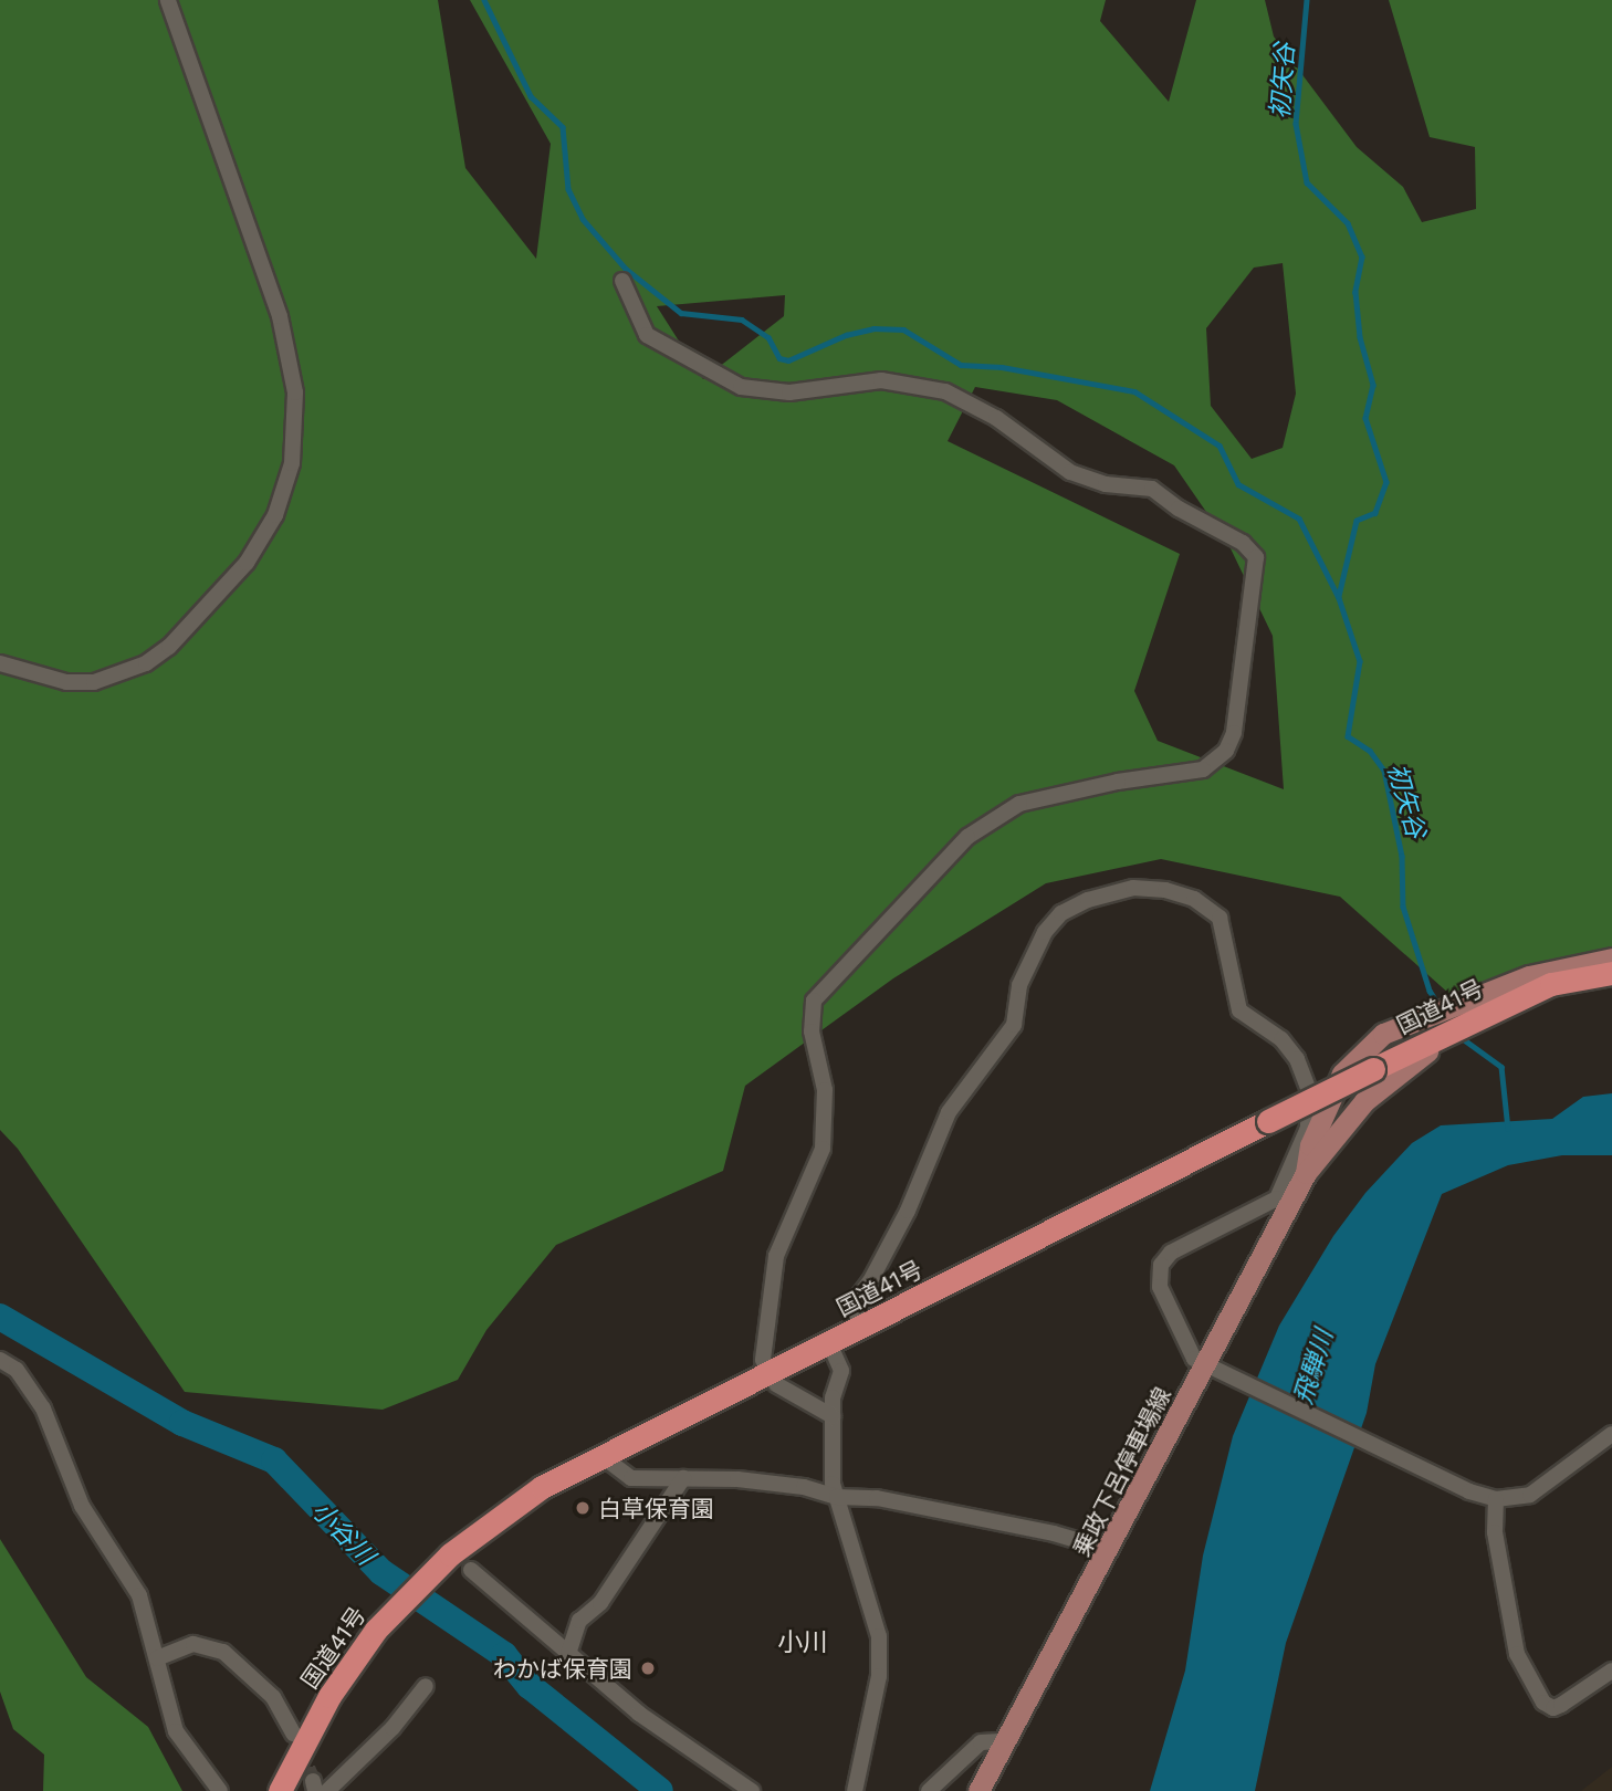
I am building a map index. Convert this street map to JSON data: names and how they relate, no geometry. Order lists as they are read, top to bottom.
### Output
{
  "streets": {
    "highway": ["国道41号"],
    "main road": ["乗政下呂停車場線"]
  },
  "districts": ["小川"],
  "water": ["初矢谷", "飛騨川", "小谷川"],
  "places": ["白草保育園", "わかば保育園"]
}
